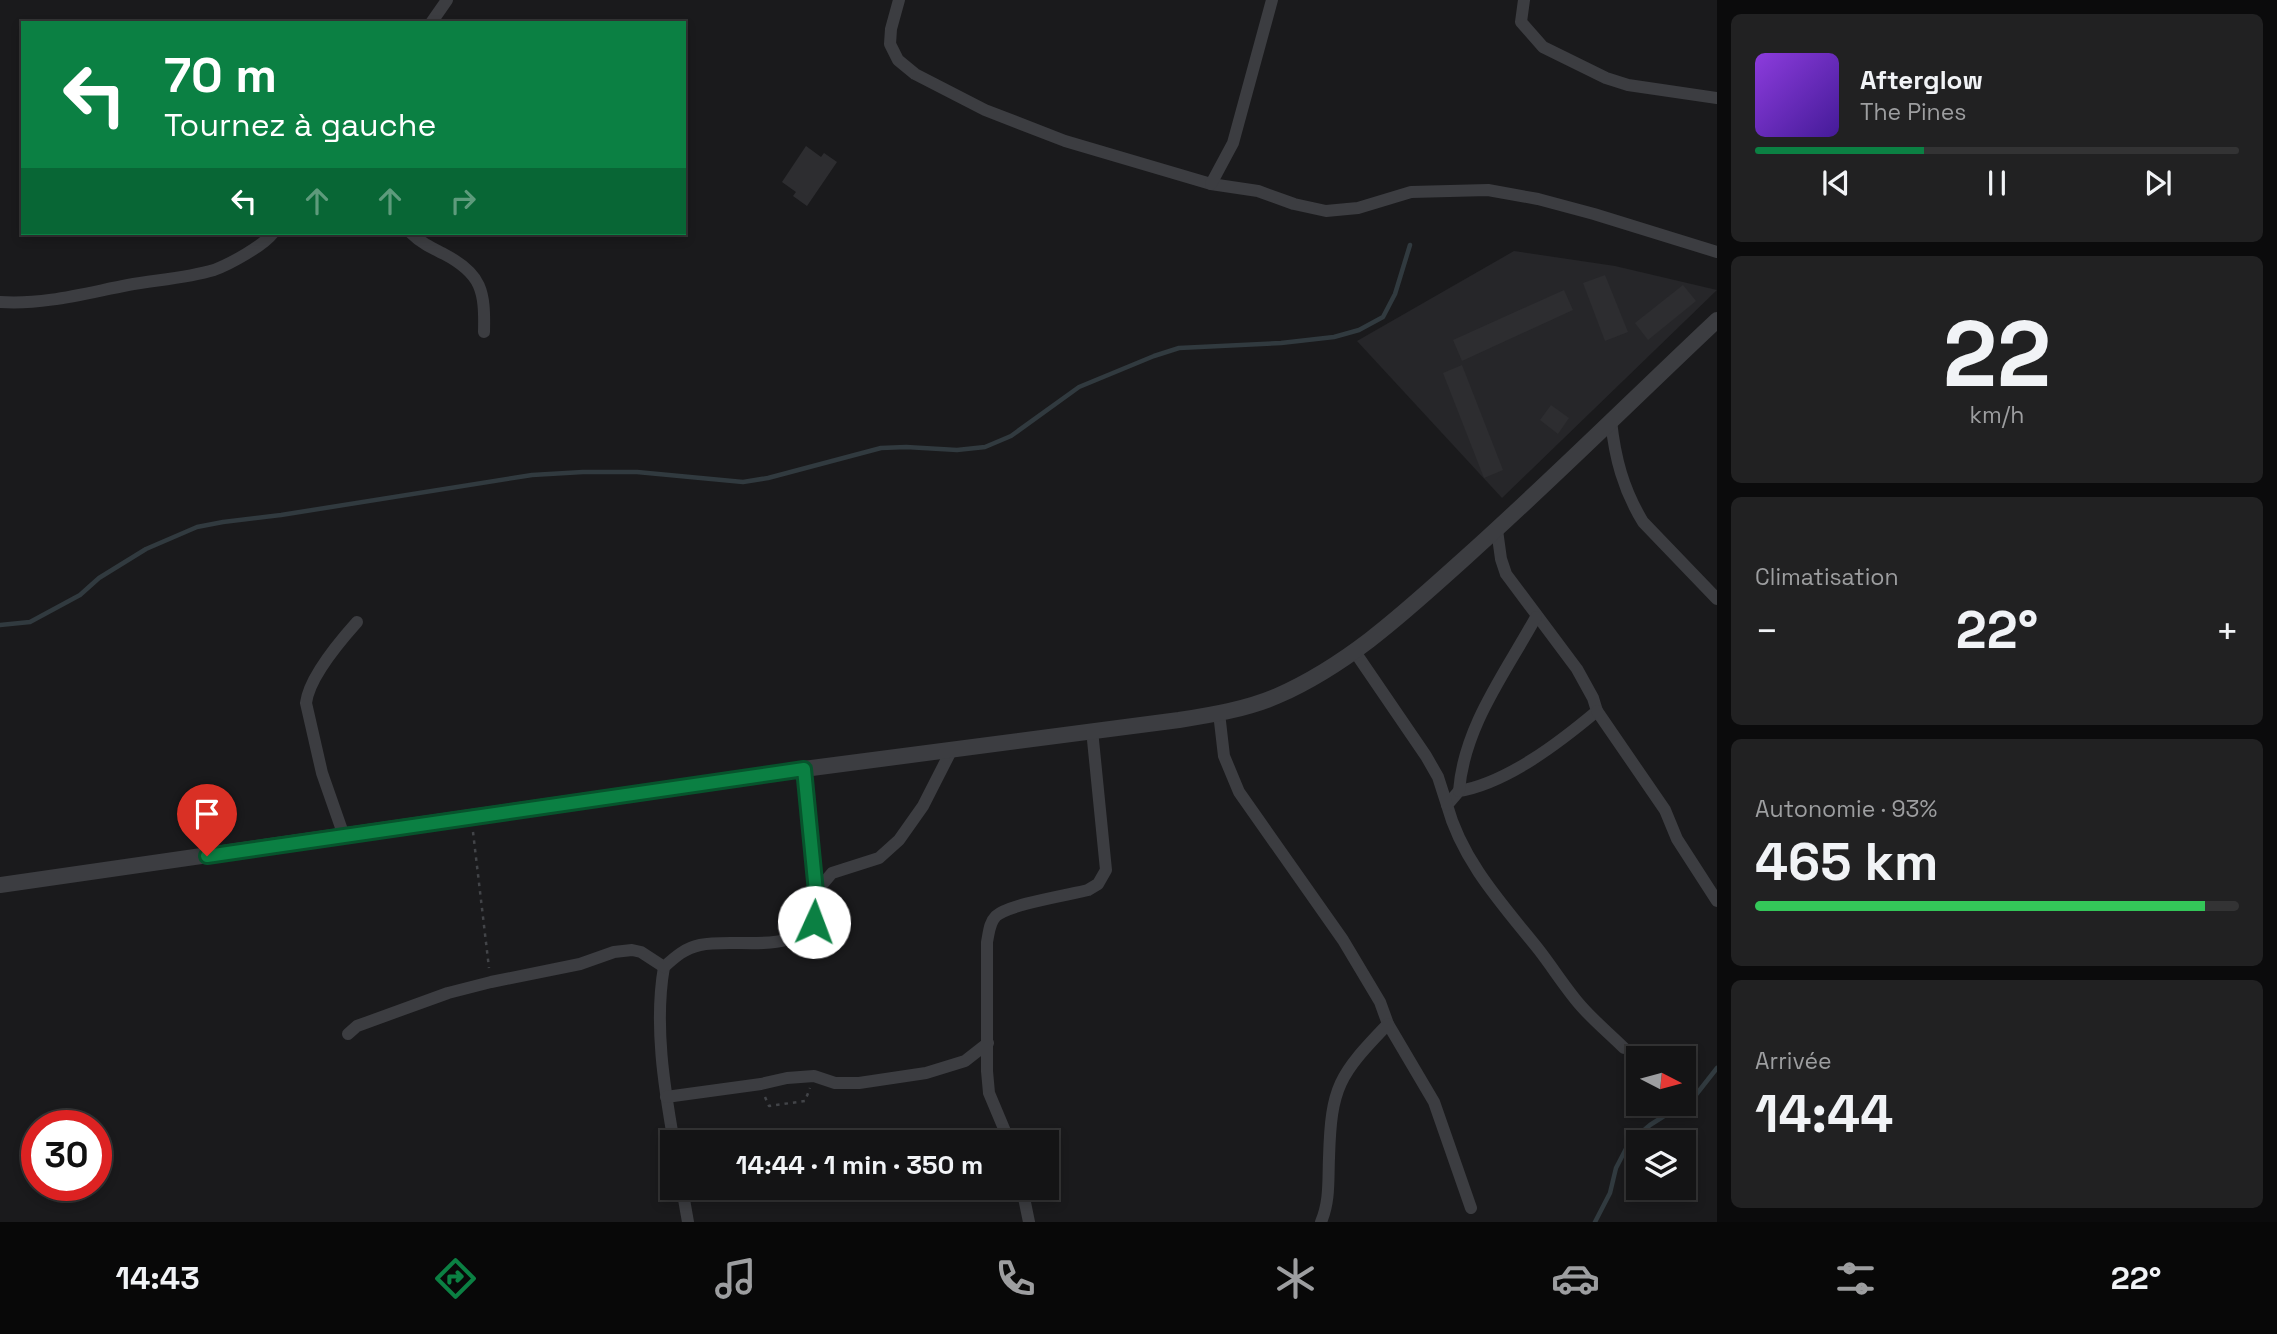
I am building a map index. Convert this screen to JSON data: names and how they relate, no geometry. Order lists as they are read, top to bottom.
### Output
{
  "north": "right",
  "page": {
    "turn": ["70 m", "Tournez à gauche"],
    "song": ["Afterglow", "The Pines"],
    "tile": [
      ["22", "km/h"],
      "Climatisation",
      ["Autonomie · 93%", "465 km"],
      ["Arrivée", "14:44"]
    ],
    "heat": ["−", "22°", "+"],
    "limit": "30",
    "trip": "14:44 · 1 min · 350 m",
    "tabs": ["14:43", "22°"]
  }
}
